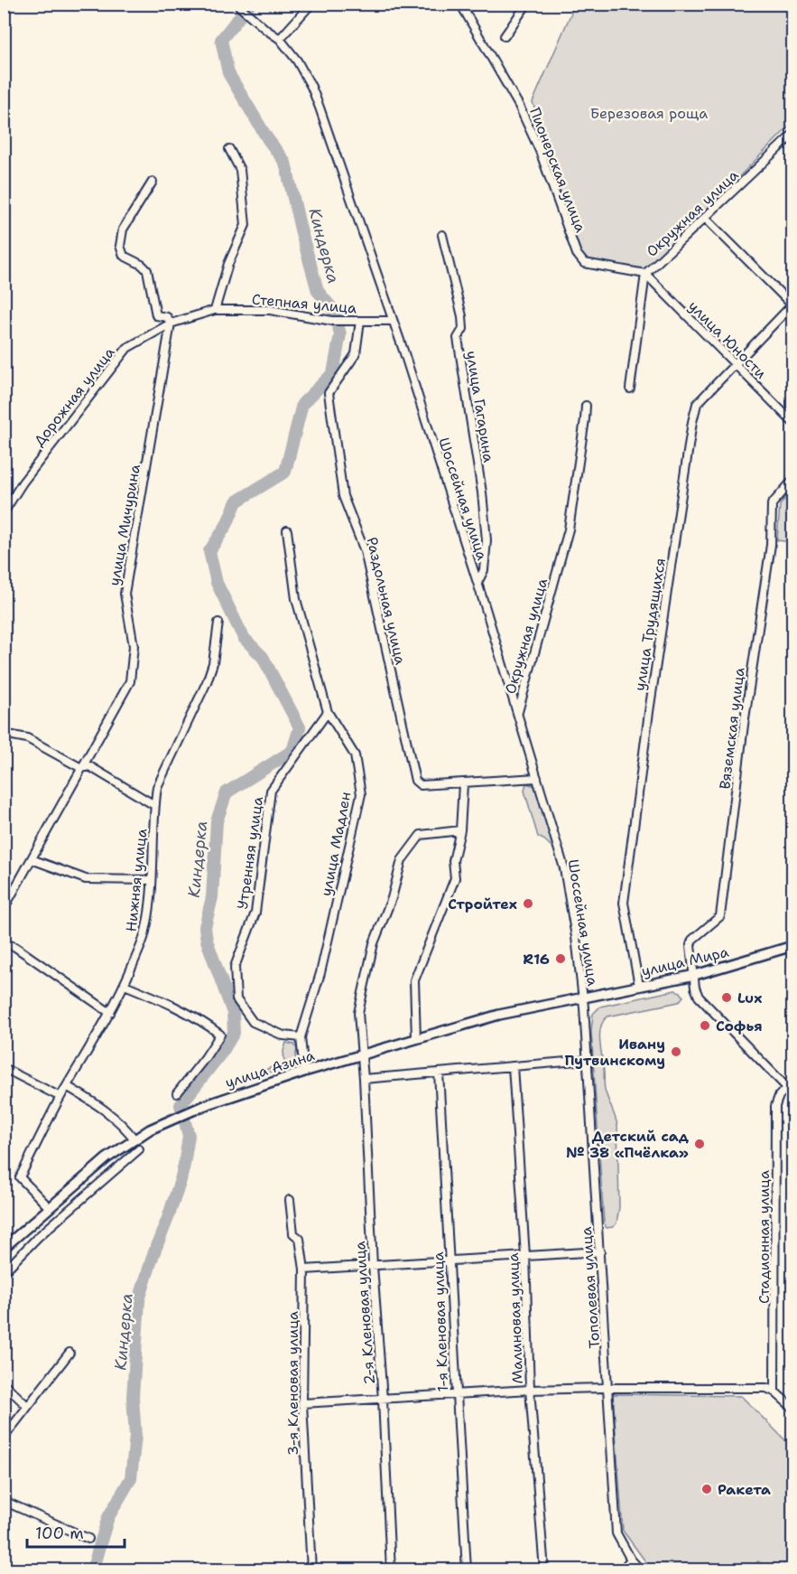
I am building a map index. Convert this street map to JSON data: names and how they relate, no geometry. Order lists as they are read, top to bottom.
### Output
{
  "streets": {
    "main road": ["улица Мира", "улица Азина"],
    "street": [
      "Пионерская улица",
      "Окружная улица",
      "Степная улица",
      "улица Юности",
      "Дорожная улица",
      "улица Гагарина",
      "Шоссейная улица",
      "улица Мичурина",
      "Раздольная улица",
      "улица Трудящихся",
      "Вяземская улица",
      "улица Мадлен",
      "Утренняя улица",
      "Нижняя улица",
      "Стадионная улица",
      "Тополевая улица",
      "2-я Кленовая улица",
      "Малиновая улица",
      "1-я Кленовая улица",
      "3-я Кленовая улица"
    ]
  },
  "crossings": [
    ["Пионерская улица", "Окружная улица"],
    ["Пионерская улица", "улица Юности"],
    ["Окружная улица", "улица Юности"],
    ["Окружная улица", "Шоссейная улица"],
    ["Степная улица", "Дорожная улица"],
    ["Степная улица", "Шоссейная улица"],
    ["Степная улица", "Раздольная улица"],
    ["улица Юности", "улица Трудящихся"],
    ["Дорожная улица", "улица Мичурина"],
    ["улица Гагарина", "Шоссейная улица"],
    ["Шоссейная улица", "Раздольная улица"],
    ["Шоссейная улица", "улица Мира"],
    ["Шоссейная улица", "улица Азина"],
    ["Шоссейная улица", "Тополевая улица"],
    ["улица Трудящихся", "улица Мира"],
    ["Вяземская улица", "улица Мира"],
    ["улица Мадлен", "Утренняя улица"],
    ["улица Мадлен", "улица Азина"],
    ["Нижняя улица", "улица Азина"],
    ["улица Мира", "улица Азина"],
    ["улица Мира", "Тополевая улица"],
    ["улица Азина", "Тополевая улица"],
    ["улица Азина", "2-я Кленовая улица"]
  ],
  "water": ["Киндерка"],
  "parks": ["Березовая роща"],
  "places": [
    "Стройтех",
    "R16",
    "Lux",
    "Софья",
    "Ивану Путвинскому",
    "Детский сад № 38 «Пчёлка»",
    "Ракета"
  ],
  "scale_bar": "100 m"
}
